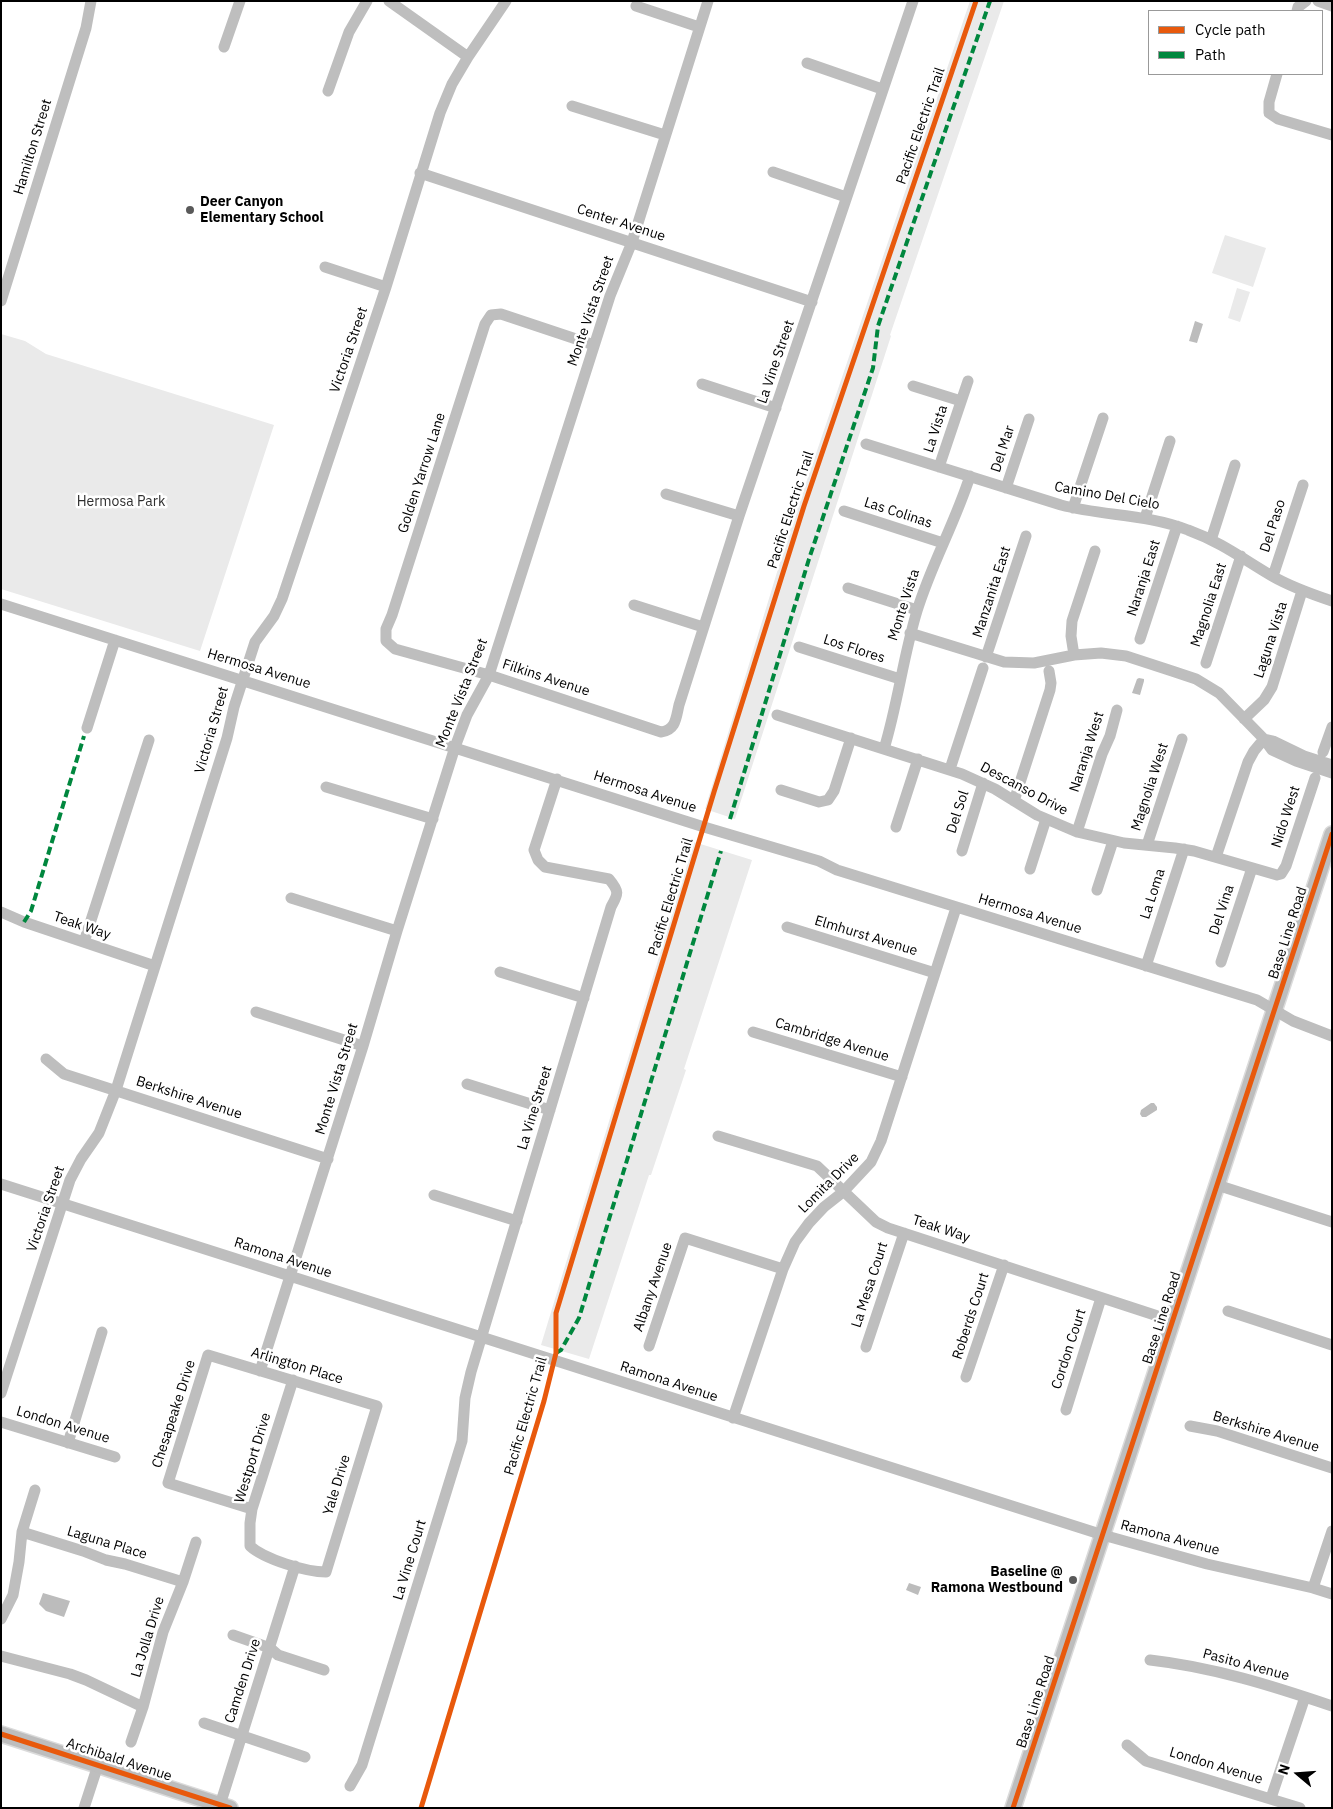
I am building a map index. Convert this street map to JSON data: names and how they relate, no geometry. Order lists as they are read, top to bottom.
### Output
{
  "streets": {
    "main road": ["Base Line Road", "Archibald Avenue"],
    "street": [
      "Hamilton Street",
      "Center Avenue",
      "Monte Vista Street",
      "Victoria Street",
      "La Vine Street",
      "La Vista",
      "Del Mar",
      "Golden Yarrow Lane",
      "Camino Del Cielo",
      "Las Colinas",
      "Del Paso",
      "Naranja East",
      "Manzanita East",
      "Monte Vista",
      "Magnolia East",
      "Laguna Vista",
      "Los Flores",
      "Hermosa Avenue",
      "Filkins Avenue",
      "Naranja West",
      "Magnolia West",
      "Descanso Drive",
      "Del Sol",
      "Nido West",
      "La Loma",
      "Del Vina",
      "Teak Way",
      "Elmhurst Avenue",
      "Cambridge Avenue",
      "Berkshire Avenue",
      "Lomita Drive",
      "Ramona Avenue",
      "La Mesa Court",
      "Albany Avenue",
      "Roberds Court",
      "Cordon Court",
      "Arlington Place",
      "Chesapeake Drive",
      "London Avenue",
      "Westport Drive",
      "Yale Drive",
      "Laguna Place",
      "La Vine Court",
      "La Jolla Drive",
      "Pasito Avenue",
      "Camden Drive"
    ],
    "cycle path": ["Pacific Electric Trail"]
  },
  "crossings": [
    ["Center Avenue", "Monte Vista Street"],
    ["Center Avenue", "Victoria Street"],
    ["Center Avenue", "La Vine Street"],
    ["Monte Vista Street", "Golden Yarrow Lane"],
    ["Monte Vista Street", "Hermosa Avenue"],
    ["Monte Vista Street", "Filkins Avenue"],
    ["Monte Vista Street", "Berkshire Avenue"],
    ["Monte Vista Street", "Ramona Avenue"],
    ["Monte Vista Street", "Arlington Place"],
    ["Victoria Street", "Hermosa Avenue"],
    ["Victoria Street", "Teak Way"],
    ["Victoria Street", "Berkshire Avenue"],
    ["Victoria Street", "Ramona Avenue"],
    ["La Vine Street", "Hermosa Avenue"],
    ["La Vine Street", "Filkins Avenue"],
    ["La Vine Street", "Ramona Avenue"],
    ["La Vine Street", "La Vine Court"],
    ["La Vista", "Camino Del Cielo"],
    ["Del Mar", "Camino Del Cielo"],
    ["Golden Yarrow Lane", "Filkins Avenue"],
    ["Camino Del Cielo", "Del Paso"],
    ["Camino Del Cielo", "Naranja East"],
    ["Camino Del Cielo", "Monte Vista"],
    ["Camino Del Cielo", "Magnolia East"],
    ["Camino Del Cielo", "Laguna Vista"],
    ["Las Colinas", "Monte Vista"],
    ["Manzanita East", "Descanso Drive"],
    ["Monte Vista", "Los Flores"],
    ["Monte Vista", "Descanso Drive"],
    ["Hermosa Avenue", "La Loma"],
    ["Hermosa Avenue", "Base Line Road"],
    ["Hermosa Avenue", "Lomita Drive"],
    ["Naranja West", "Descanso Drive"],
    ["Magnolia West", "Descanso Drive"],
    ["Descanso Drive", "Del Sol"],
    ["Descanso Drive", "Nido West"],
    ["Descanso Drive", "La Loma"],
    ["Descanso Drive", "Del Vina"],
    ["Teak Way", "Base Line Road"],
    ["Teak Way", "Lomita Drive"],
    ["Teak Way", "La Mesa Court"],
    ["Teak Way", "Roberds Court"],
    ["Teak Way", "Cordon Court"],
    ["Base Line Road", "Ramona Avenue"],
    ["Elmhurst Avenue", "Lomita Drive"],
    ["Cambridge Avenue", "Lomita Drive"],
    ["Lomita Drive", "Ramona Avenue"],
    ["Lomita Drive", "Albany Avenue"],
    ["Ramona Avenue", "La Vine Court"],
    ["Arlington Place", "Chesapeake Drive"],
    ["Arlington Place", "Westport Drive"],
    ["Arlington Place", "Yale Drive"],
    ["Chesapeake Drive", "Westport Drive"],
    ["Westport Drive", "Yale Drive"],
    ["Westport Drive", "Camden Drive"],
    ["Yale Drive", "Camden Drive"],
    ["Laguna Place", "La Jolla Drive"],
    ["Camden Drive", "Archibald Avenue"]
  ],
  "parks": ["Hermosa Park"],
  "places": ["Deer Canyon Elementary School", "Baseline @ Ramona Westbound"],
  "legend": ["Cycle path", "Path"],
  "north": "left"
}
